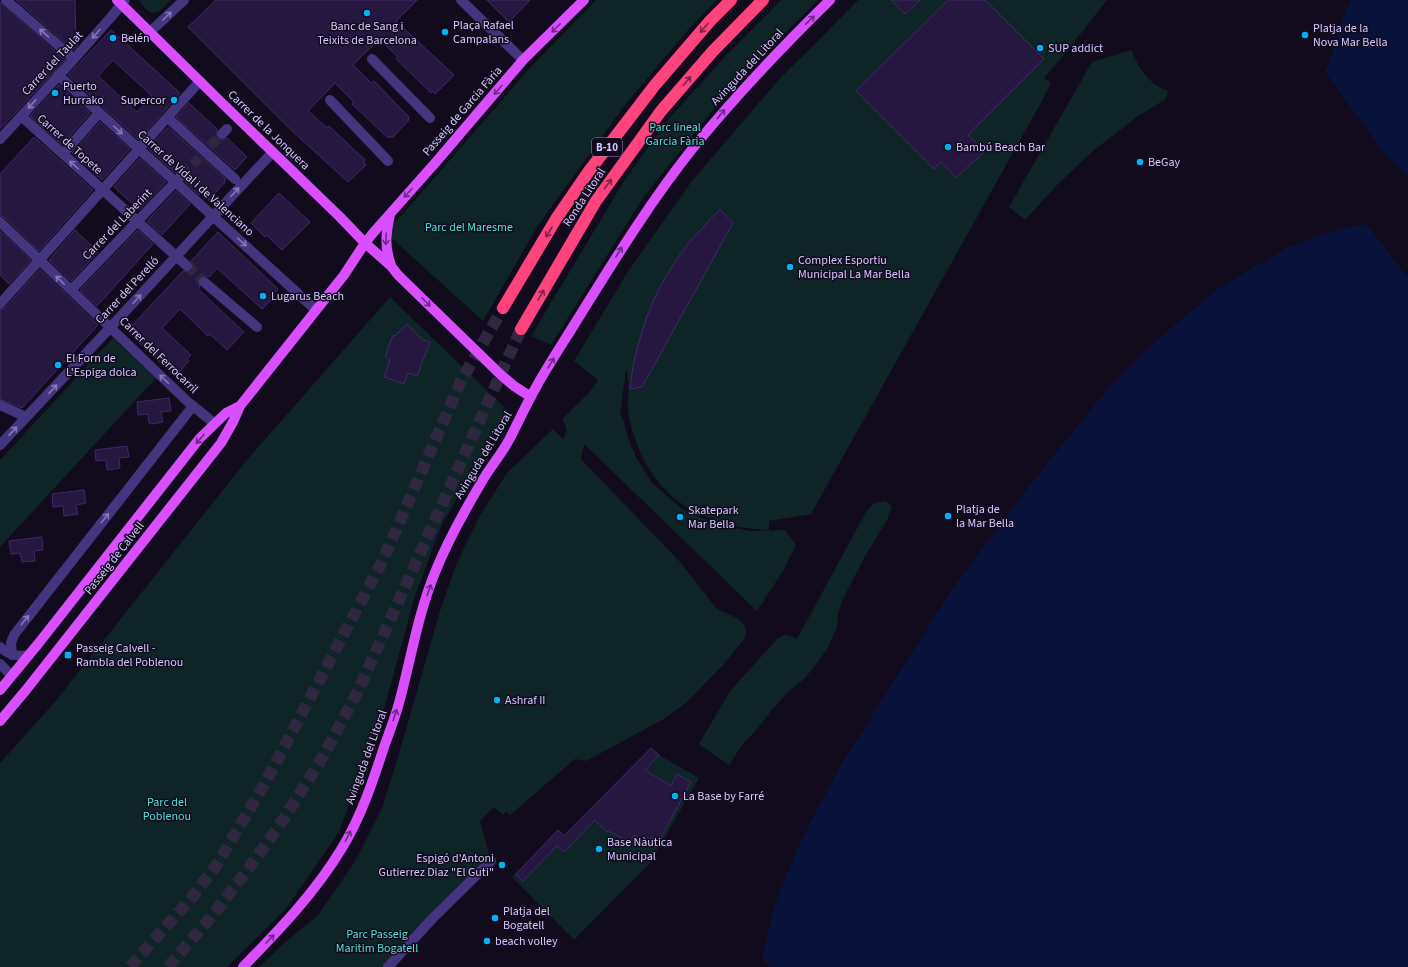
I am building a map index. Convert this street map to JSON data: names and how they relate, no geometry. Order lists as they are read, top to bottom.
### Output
{
  "streets": {
    "highway": ["B-10", "Ronda Litoral"],
    "main road": [
      "Avinguda del Litoral",
      "Passeig de Garcia Fària",
      "Carrer de la Jonquera",
      "Passeig de Calvell"
    ],
    "street": [
      "Carrer del Taulat",
      "Carrer de Topete",
      "Carrer de Vidal i de Valenciano",
      "Carrer del Laberint",
      "Carrer del Perelló",
      "Carrer del Ferrocarril"
    ]
  },
  "crossings": [
    ["Carrer del Taulat", "Carrer de la Jonquera"],
    ["Carrer del Taulat", "Carrer de Topete"],
    ["Carrer del Taulat", "Carrer de Vidal i de Valenciano"],
    ["Avinguda del Litoral", "Carrer de la Jonquera"],
    ["Passeig de Garcia Fària", "Carrer de la Jonquera"],
    ["Passeig de Garcia Fària", "Passeig de Calvell"],
    ["Carrer de la Jonquera", "Carrer del Perelló"],
    ["Carrer de la Jonquera", "Passeig de Calvell"],
    ["Carrer de Topete", "Carrer del Laberint"],
    ["Carrer de Vidal i de Valenciano", "Carrer del Laberint"],
    ["Carrer de Vidal i de Valenciano", "Carrer del Perelló"],
    ["Carrer de Vidal i de Valenciano", "Passeig de Calvell"],
    ["Carrer del Laberint", "Carrer del Ferrocarril"],
    ["Carrer del Perelló", "Carrer del Ferrocarril"],
    ["Carrer del Ferrocarril", "Passeig de Calvell"]
  ],
  "one_way": [
    "Avinguda del Litoral",
    "Passeig de Garcia Fària",
    "Carrer del Perelló",
    "Carrer del Ferrocarril"
  ],
  "parks": [
    "Parc lineal Garcia Fària",
    "Parc del Maresme",
    "Parc del Poblenou",
    "Parc Passeig Maritim Bogatell"
  ],
  "places": {
    "other": [
      "Banc de Sang i Teixits de Barcelona",
      "Plaça Rafael Campalans",
      "Platja de la Nova Mar Bella",
      "Belén",
      "SUP addict",
      "Puerto Hurrako",
      "Supercor",
      "Bambú Beach Bar",
      "BeGay",
      "Complex Esportiu Municipal La Mar Bella",
      "Lugarus Beach",
      "El Forn de L'Espiga dolca",
      "Platja de la Mar Bella",
      "Skatepark Mar Bella",
      "Ashraf II",
      "La Base by Farré",
      "Base Nàutica Municipal",
      "Espigó d'Antoni Gutierrez Diaz \"El Guti\"",
      "Platja del Bogatell",
      "beach volley"
    ],
    "transit": ["Passeig Calvell - Rambla del Poblenou"]
  }
}
